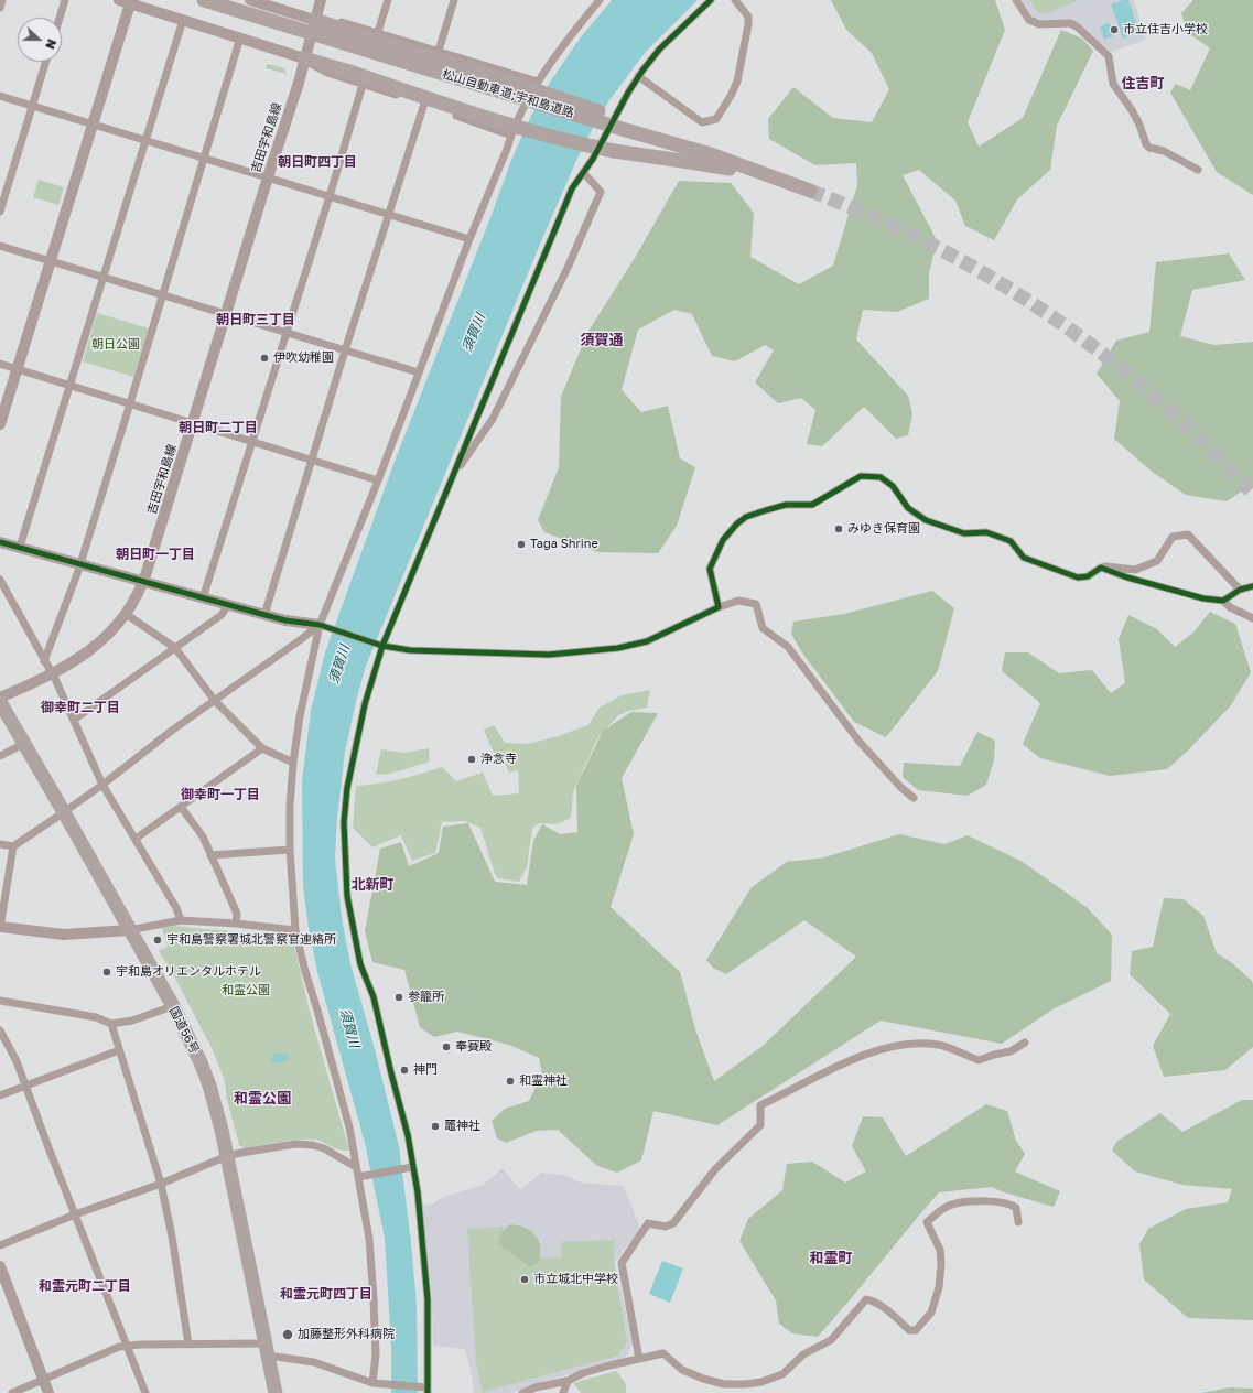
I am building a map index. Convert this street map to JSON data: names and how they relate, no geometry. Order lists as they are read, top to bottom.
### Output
{
  "streets": {
    "highway": ["松山自動車道;宇和島道路", "国道56号"],
    "street": ["吉田宇和島線"]
  },
  "districts": [
    "住吉町",
    "朝日町四丁目",
    "朝日町三丁目",
    "須賀通",
    "朝日町二丁目",
    "朝日町一丁目",
    "御幸町二丁目",
    "御幸町一丁目",
    "北新町",
    "和霊公園",
    "和霊町",
    "和霊元町二丁目",
    "和霊元町四丁目"
  ],
  "water": ["須賀川"],
  "parks": ["朝日公園", "和霊公園"],
  "places": [
    "市立住吉小学校",
    "伊吹幼稚園",
    "みゆき保育園",
    "Taga Shrine",
    "浄念寺",
    "宇和島警察署城北警察官連絡所",
    "宇和島オリエンタルホテル",
    "参籠所",
    "奉賽殿",
    "神門",
    "和霊神社",
    "竈神社",
    "市立城北中学校",
    "加藤整形外科病院"
  ],
  "north": "right"
}
